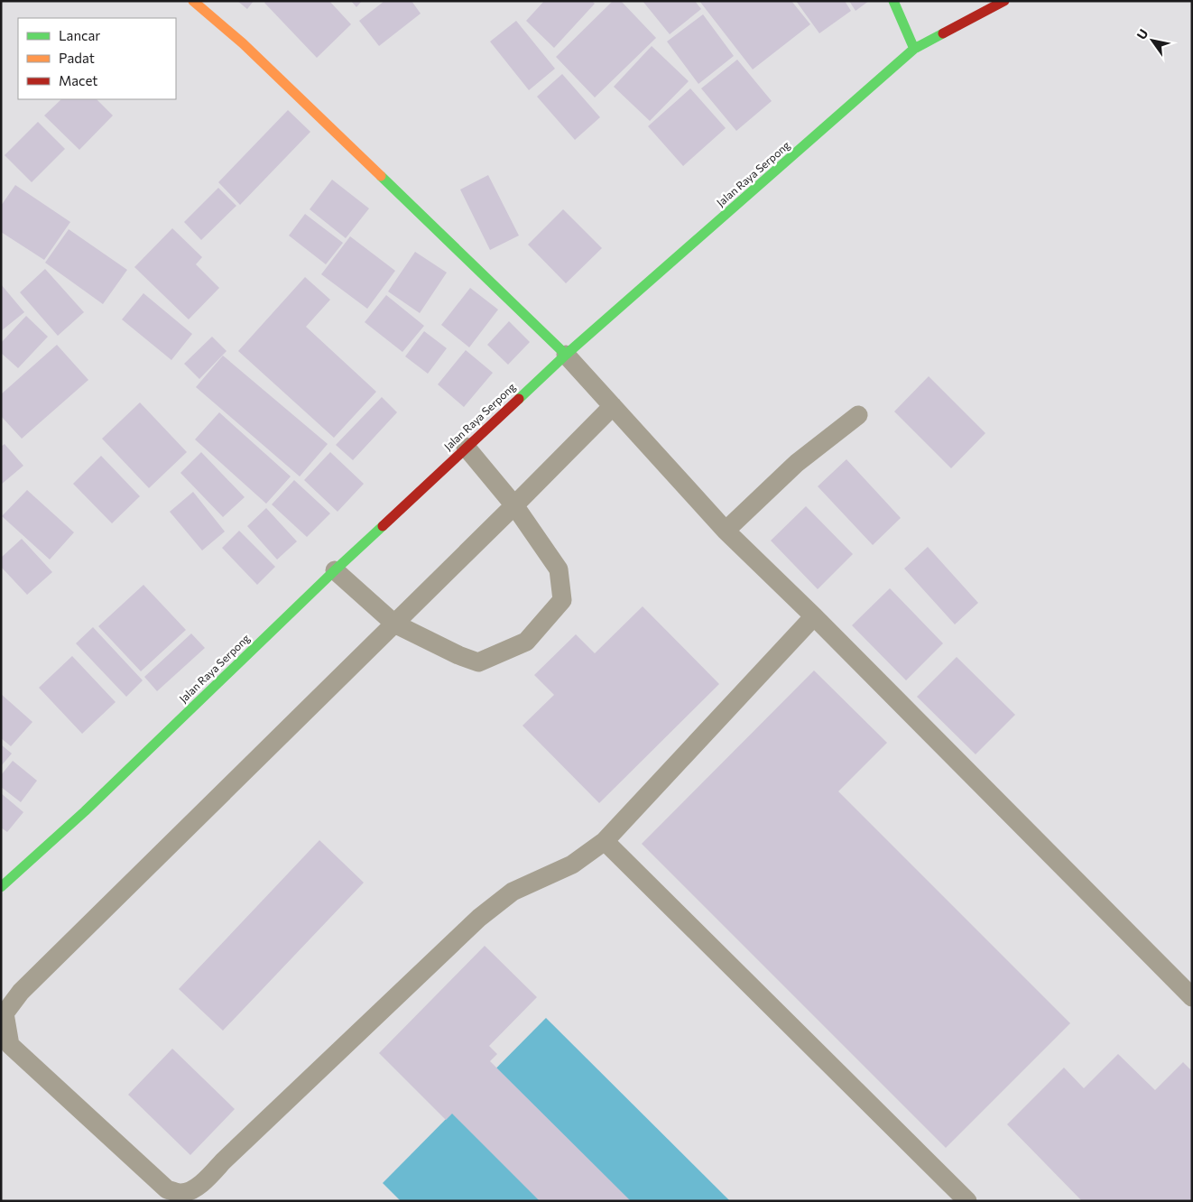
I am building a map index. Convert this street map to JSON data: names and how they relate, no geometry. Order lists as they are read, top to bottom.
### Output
{
  "streets": {
    "main road": ["Jalan Raya Serpong"]
  },
  "legend": ["Lancar", "Padat", "Macet"],
  "north": "top left"
}
